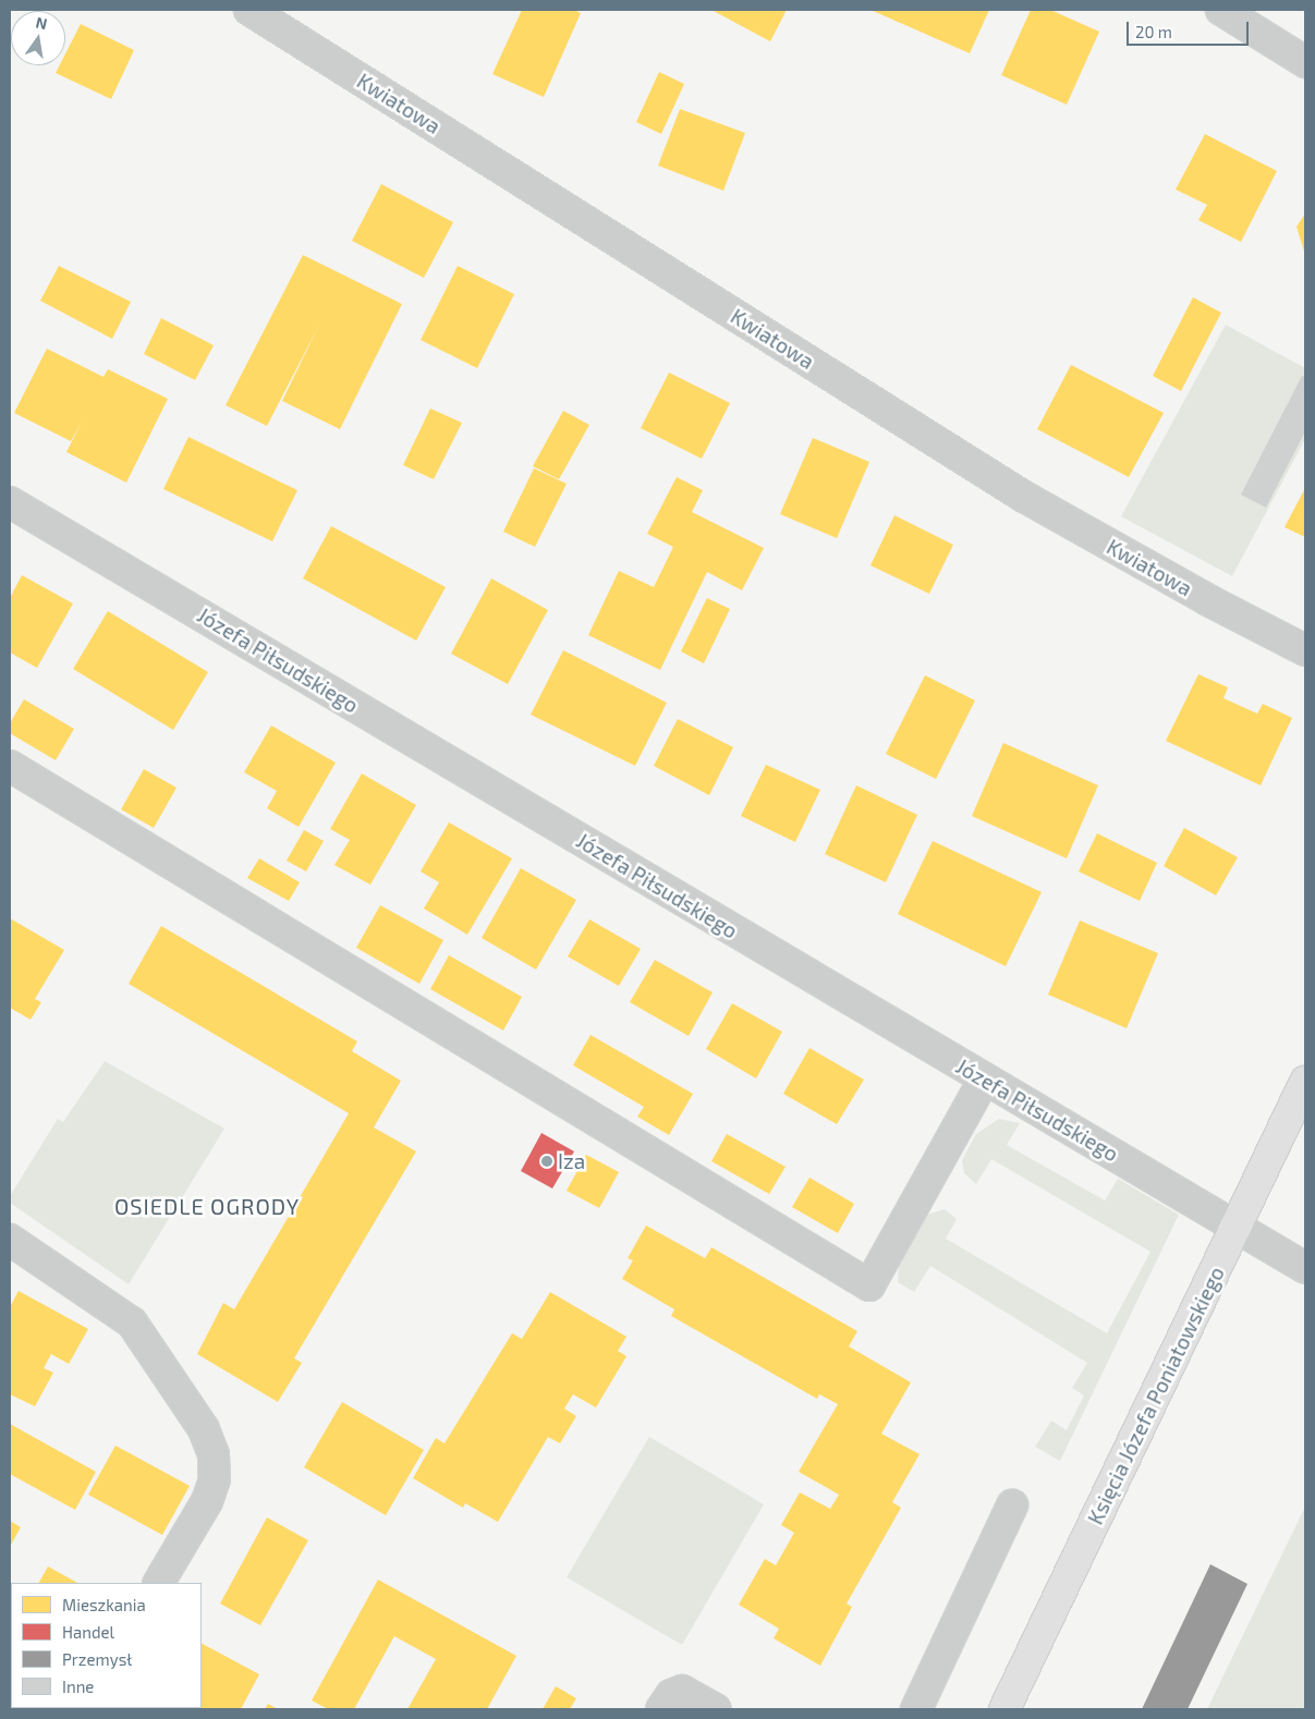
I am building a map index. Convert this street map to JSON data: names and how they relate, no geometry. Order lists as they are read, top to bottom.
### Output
{
  "streets": {
    "street": ["Kwiatowa", "Józefa Piłsudskiego", "Księcia Józefa Poniatowskiego"]
  },
  "crossings": [
    ["Józefa Piłsudskiego", "Księcia Józefa Poniatowskiego"]
  ],
  "districts": ["OSIEDLE OGRODY"],
  "places": ["Iza"],
  "legend": [
    "Mieszkania",
    "Handel",
    "Przemysł",
    "Inne"
  ],
  "scale_bar": "20 m",
  "north": "top"
}
